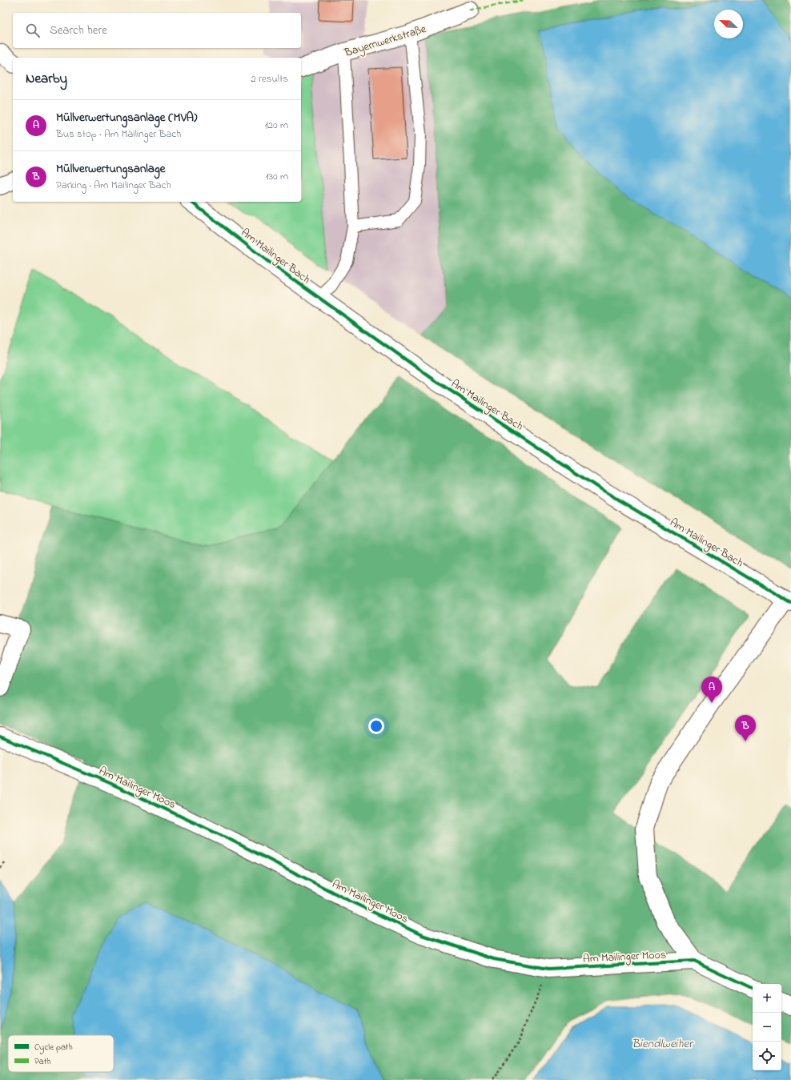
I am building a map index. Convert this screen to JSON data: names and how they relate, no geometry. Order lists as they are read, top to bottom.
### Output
{
  "streets": {
    "street": ["Bayernwerkstraße", "Am Mailinger Bach", "Am Mailinger Moos"]
  },
  "crossings": [
    ["Am Mailinger Bach", "Am Mailinger Moos"]
  ],
  "water": ["Biendlweiher"],
  "legend": ["Cycle path", "Path"],
  "north": "top left",
  "page": {
    "search": "Search here",
    "heading": ["Nearby", "2 results"],
    "list": [
      {
        "mark": "A",
        "name": "Müllverwertungsanlage (MVA)",
        "note": "Bus stop · Am Mailinger Bach",
        "value": "120 m"
      },
      {
        "mark": "B",
        "name": "Müllverwertungsanlage",
        "note": "Parking · Am Mailinger Bach",
        "value": "130 m"
      }
    ],
    "pins": ["A", "B"],
    "map_buttons": ["+", "−"]
  }
}
